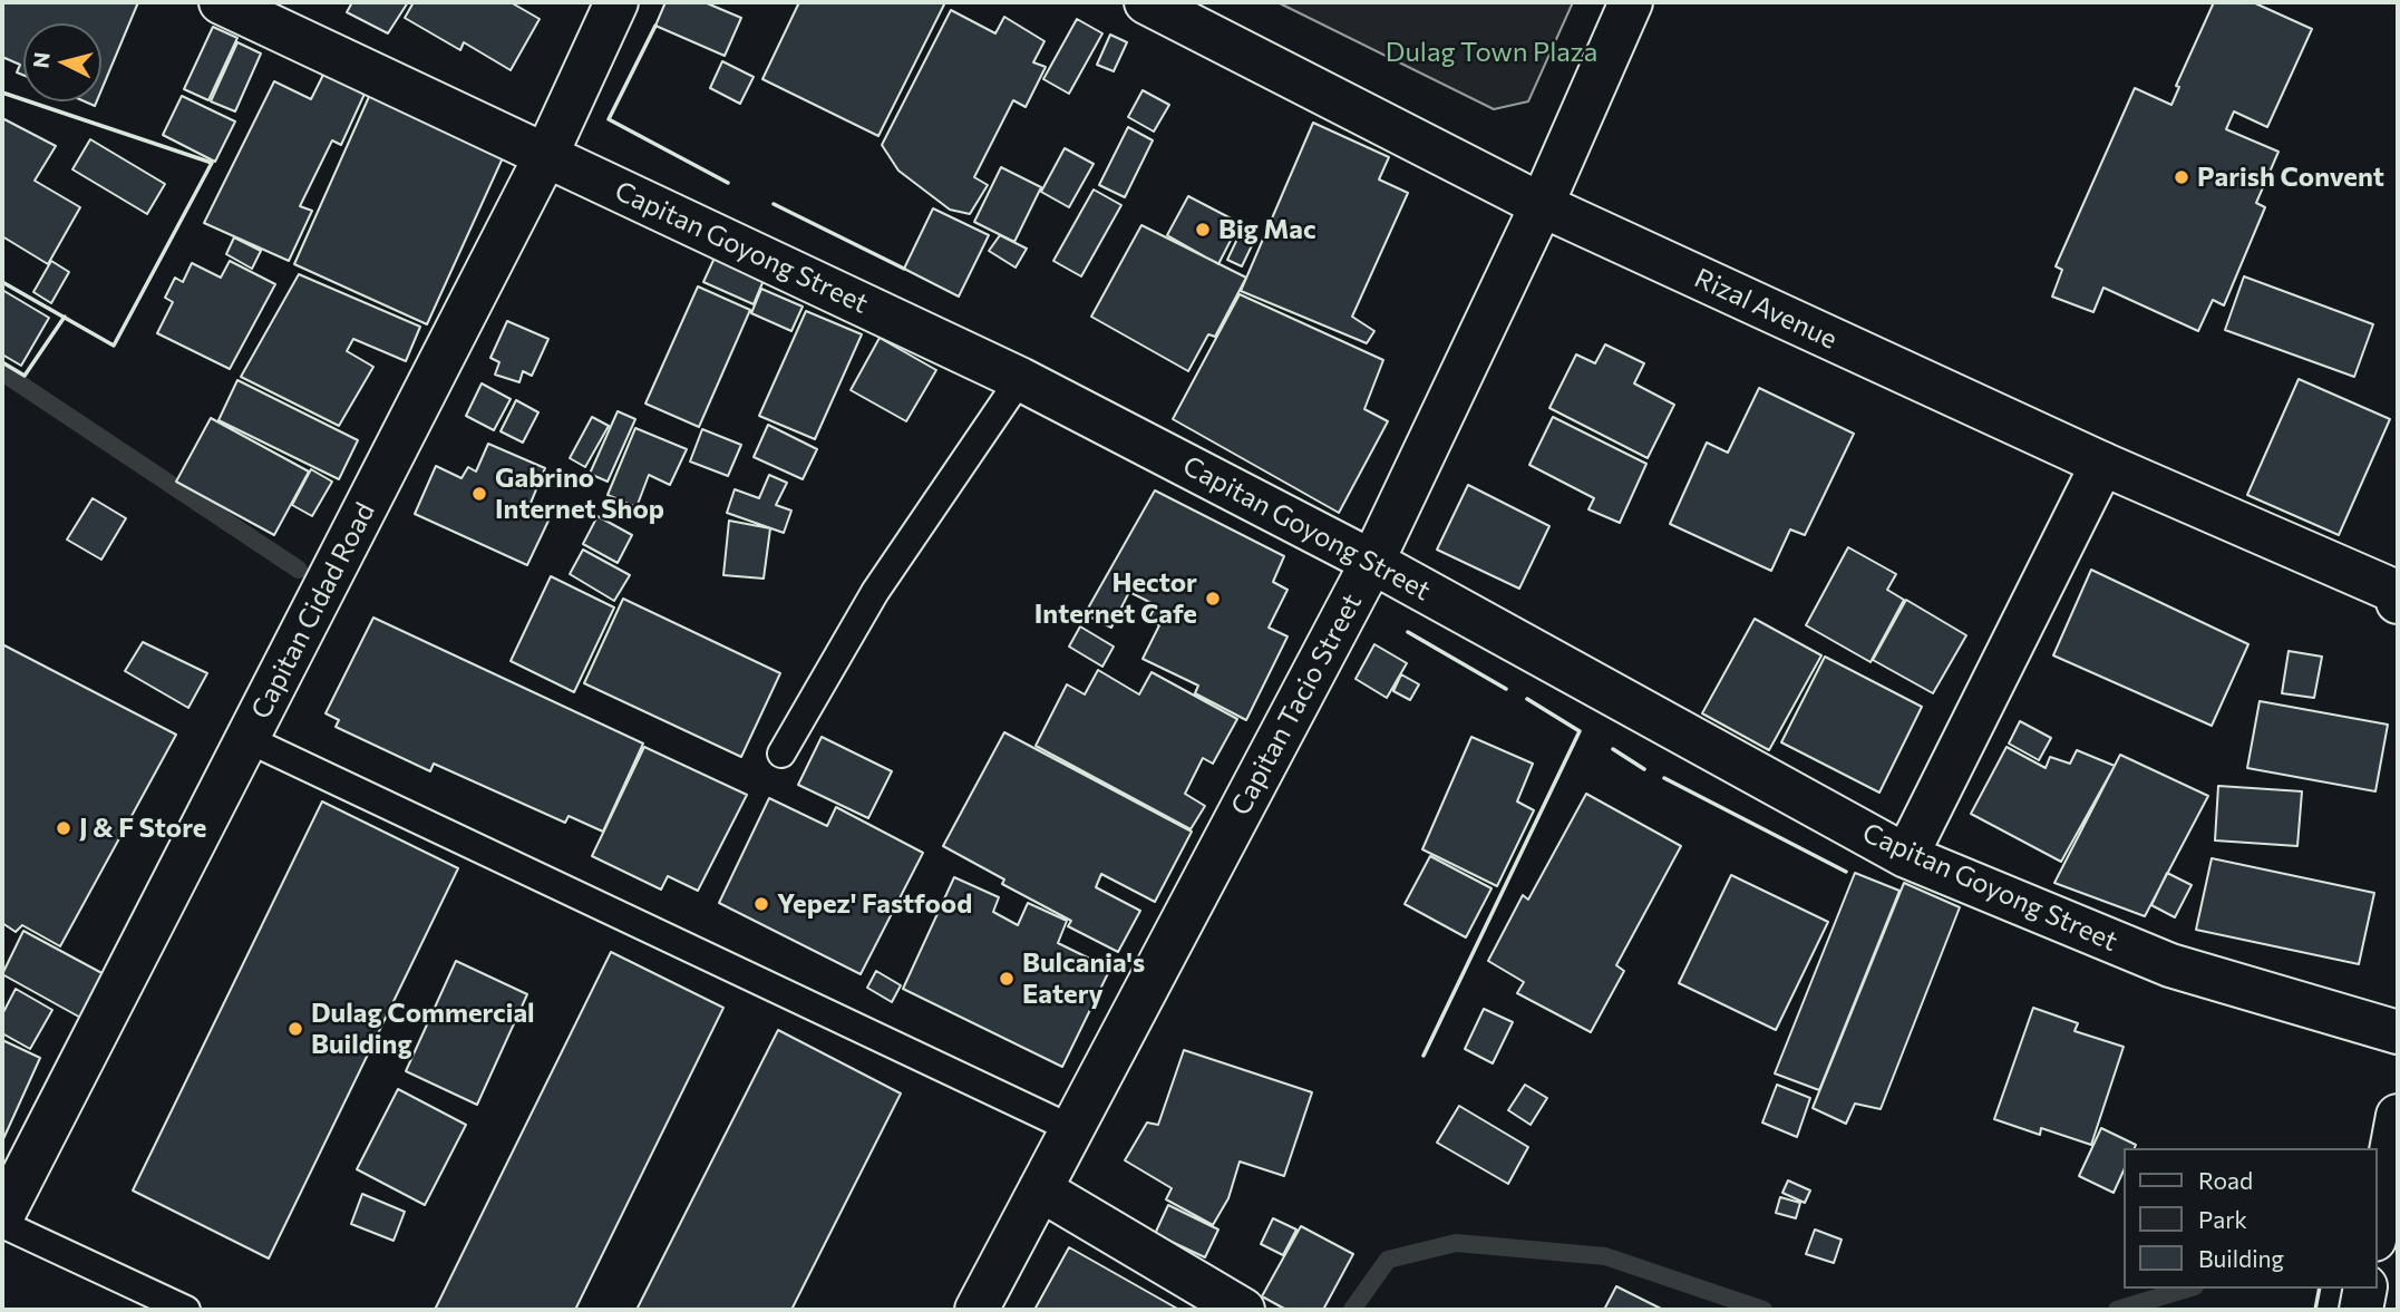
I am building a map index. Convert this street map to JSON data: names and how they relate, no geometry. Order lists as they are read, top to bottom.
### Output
{
  "streets": {
    "street": [
      "Capitan Goyong Street",
      "Rizal Avenue",
      "Capitan Cidad Road",
      "Capitan Tacio Street"
    ]
  },
  "crossings": [
    ["Capitan Goyong Street", "Capitan Cidad Road"],
    ["Capitan Goyong Street", "Capitan Tacio Street"],
    ["Rizal Avenue", "Capitan Tacio Street"]
  ],
  "parks": ["Dulag Town Plaza"],
  "places": [
    "Parish Convent",
    "Big Mac",
    "Gabrino Internet Shop",
    "Hector Internet Cafe",
    "J & F Store",
    "Yepez' Fastfood",
    "Bulcania's Eatery",
    "Dulag Commercial Building"
  ],
  "legend": ["Road", "Park", "Building"],
  "north": "left"
}
